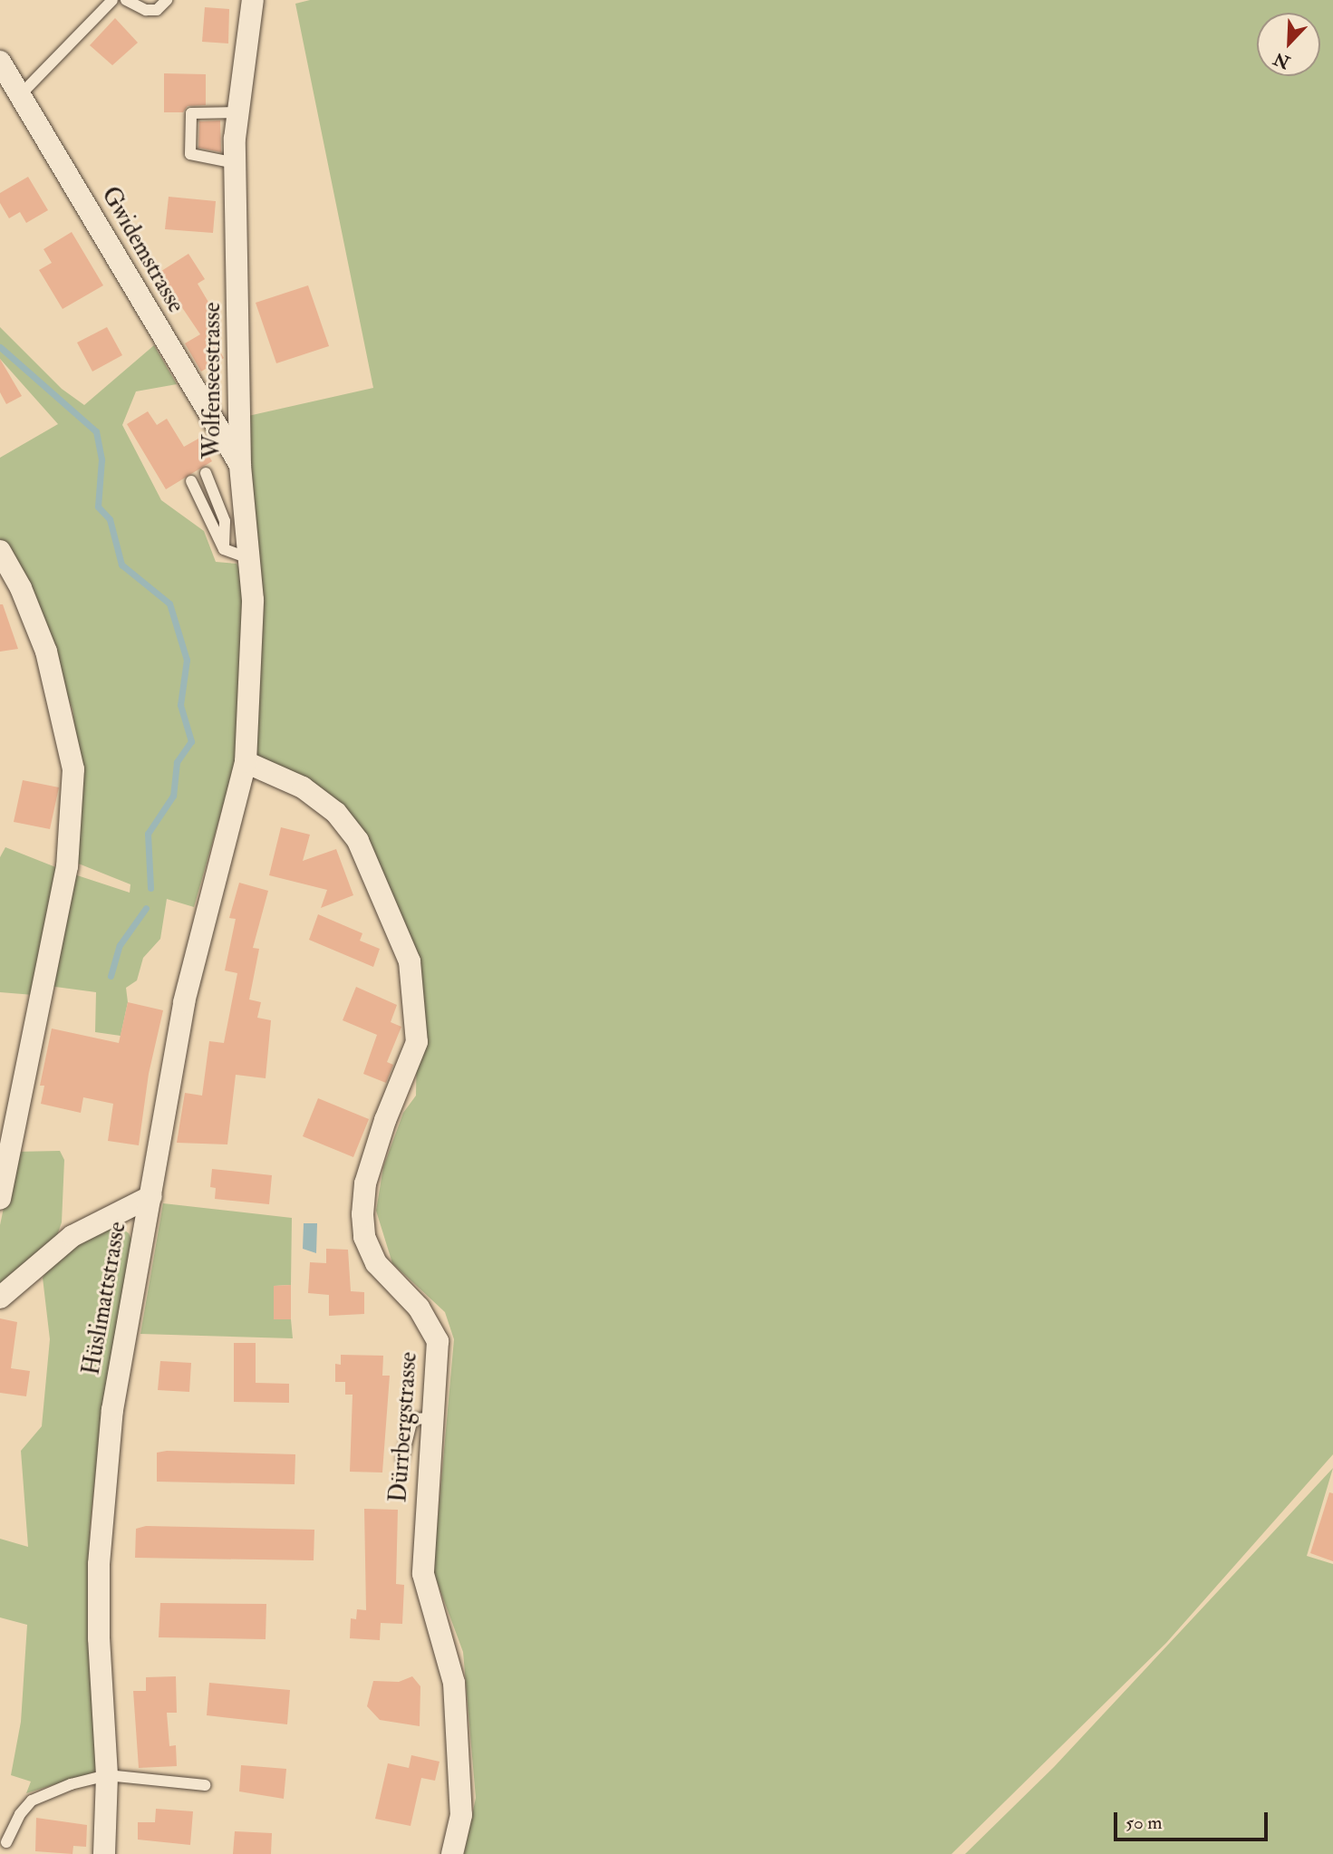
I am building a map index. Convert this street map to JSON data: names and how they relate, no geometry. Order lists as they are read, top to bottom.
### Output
{
  "streets": {
    "street": [
      "Gwidemstrasse",
      "Wolfenseestrasse",
      "Hüslimattstrasse",
      "Dürrbergstrasse"
    ]
  },
  "crossings": [
    ["Gwidemstrasse", "Wolfenseestrasse"],
    ["Wolfenseestrasse", "Hüslimattstrasse"],
    ["Wolfenseestrasse", "Dürrbergstrasse"],
    ["Hüslimattstrasse", "Dürrbergstrasse"]
  ],
  "scale_bar": "50 m",
  "north": "bottom left"
}
